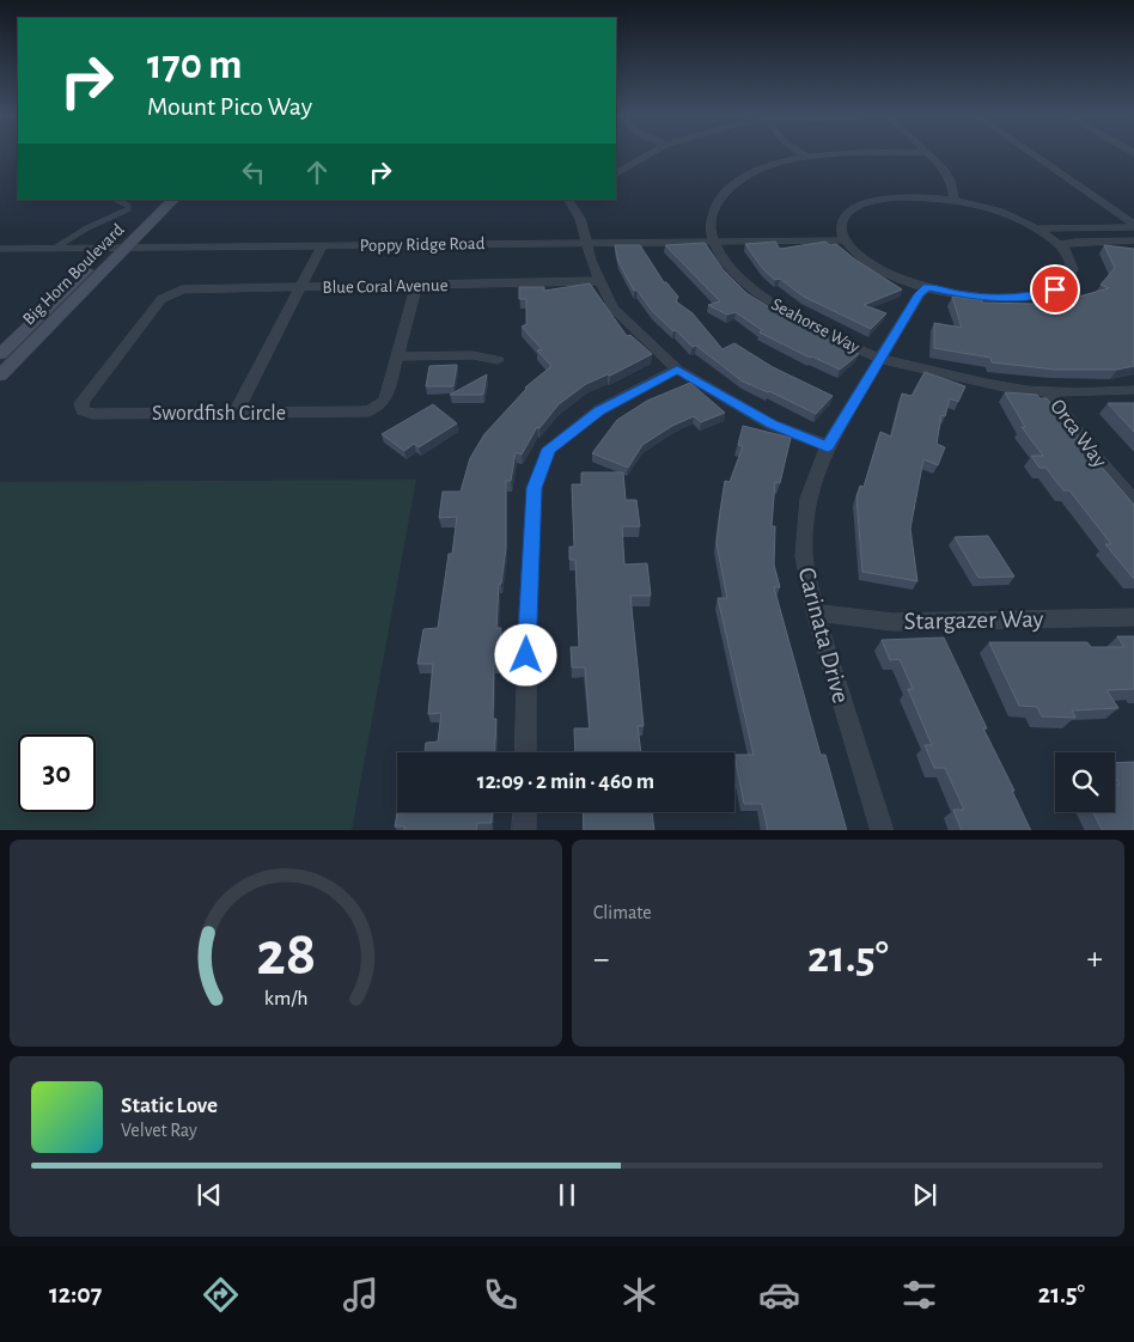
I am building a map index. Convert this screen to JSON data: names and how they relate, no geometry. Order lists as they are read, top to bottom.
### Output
{
  "streets": {
    "main road": ["Big Horn Boulevard"],
    "street": [
      "Poppy Ridge Road",
      "Blue Coral Avenue",
      "Seahorse Way",
      "Swordfish Circle",
      "Orca Way",
      "Stargazer Way",
      "Carinata Drive"
    ]
  },
  "crossings": [
    ["Poppy Ridge Road", "Big Horn Boulevard"],
    ["Poppy Ridge Road", "Seahorse Way"],
    ["Blue Coral Avenue", "Swordfish Circle"],
    ["Seahorse Way", "Orca Way"],
    ["Seahorse Way", "Carinata Drive"],
    ["Stargazer Way", "Carinata Drive"]
  ],
  "page": {
    "turn": ["170 m", "Mount Pico Way"],
    "limit": "30",
    "trip": "12:09 · 2 min · 460 m",
    "tile": "Climate",
    "heat": ["−", "21.5°", "+"],
    "song": ["Static Love", "Velvet Ray"],
    "tabs": ["12:07", "21.5°"],
    "gauge": ["28", "km/h"]
  }
}
